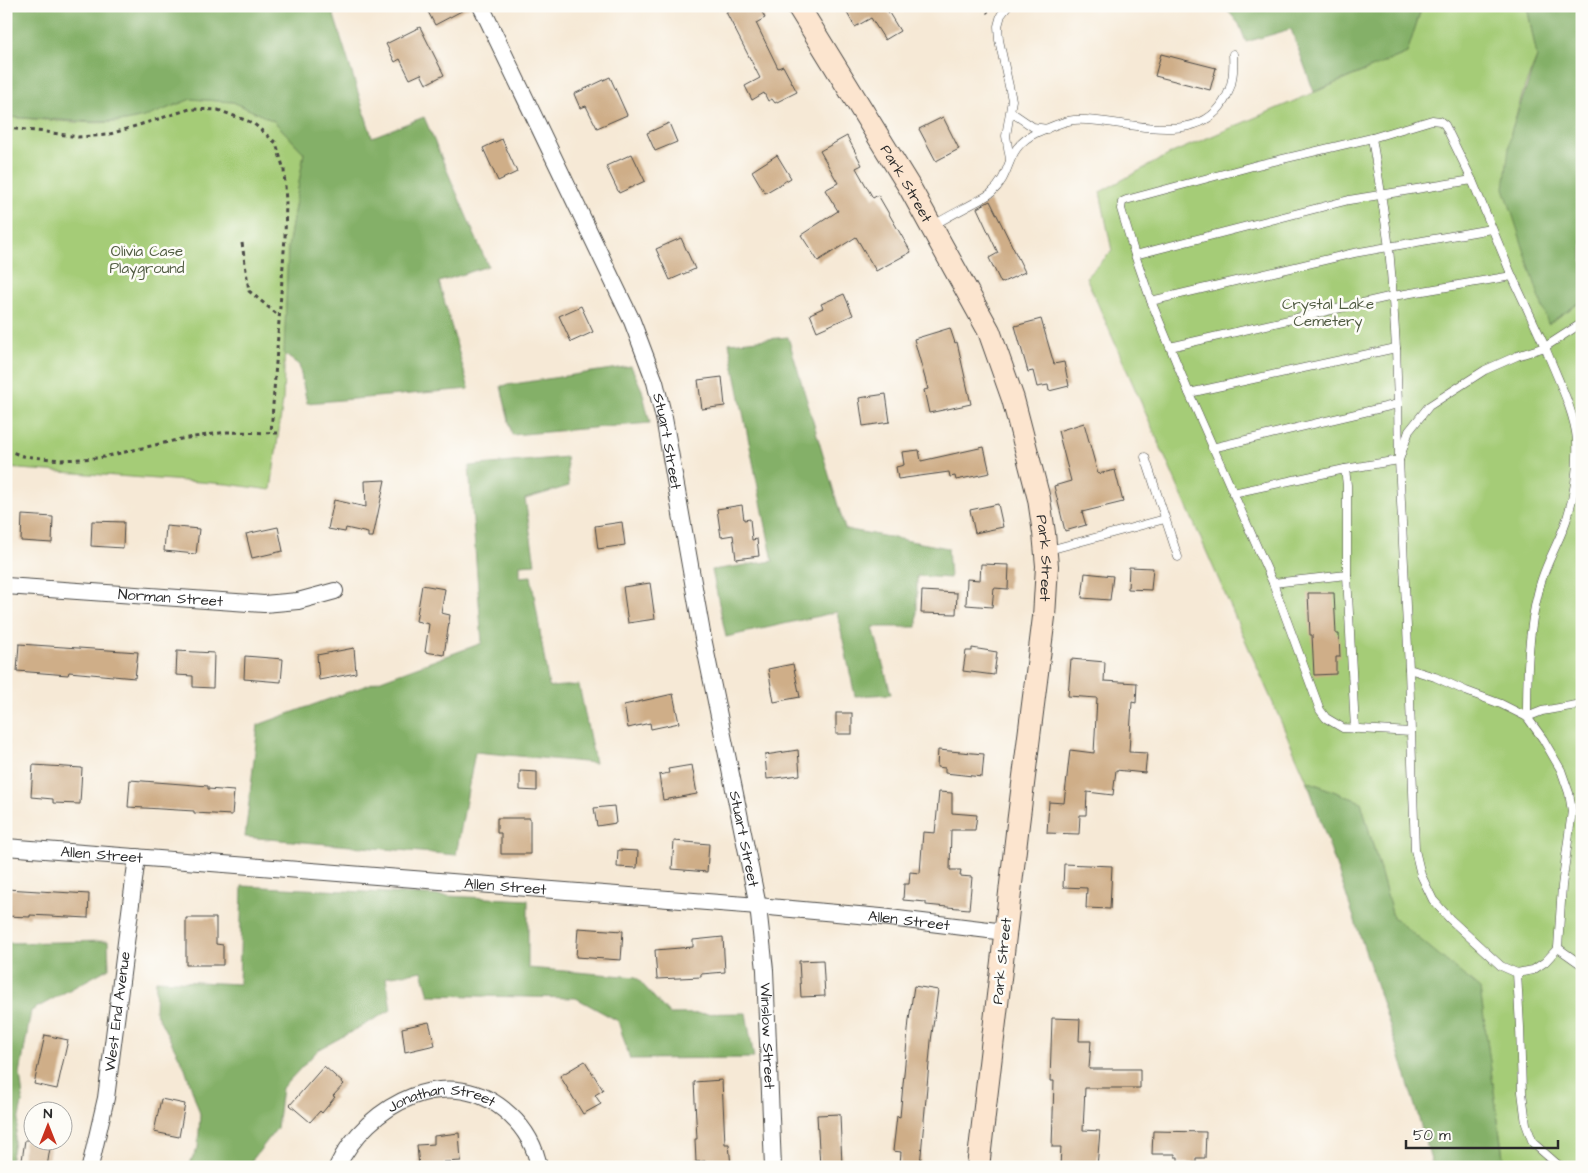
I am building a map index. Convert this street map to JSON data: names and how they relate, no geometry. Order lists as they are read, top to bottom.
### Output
{
  "streets": {
    "street": [
      "Park Street",
      "Stuart Street",
      "Norman Street",
      "Allen Street",
      "West End Avenue",
      "Winslow Street",
      "Jonathan Street"
    ]
  },
  "crossings": [
    ["Park Street", "Allen Street"],
    ["Stuart Street", "Allen Street"],
    ["Stuart Street", "Winslow Street"],
    ["Allen Street", "West End Avenue"],
    ["Allen Street", "Winslow Street"]
  ],
  "parks": ["Olivia Case Playground", "Crystal Lake Cemetery"],
  "scale_bar": "50 m",
  "north": "top"
}
